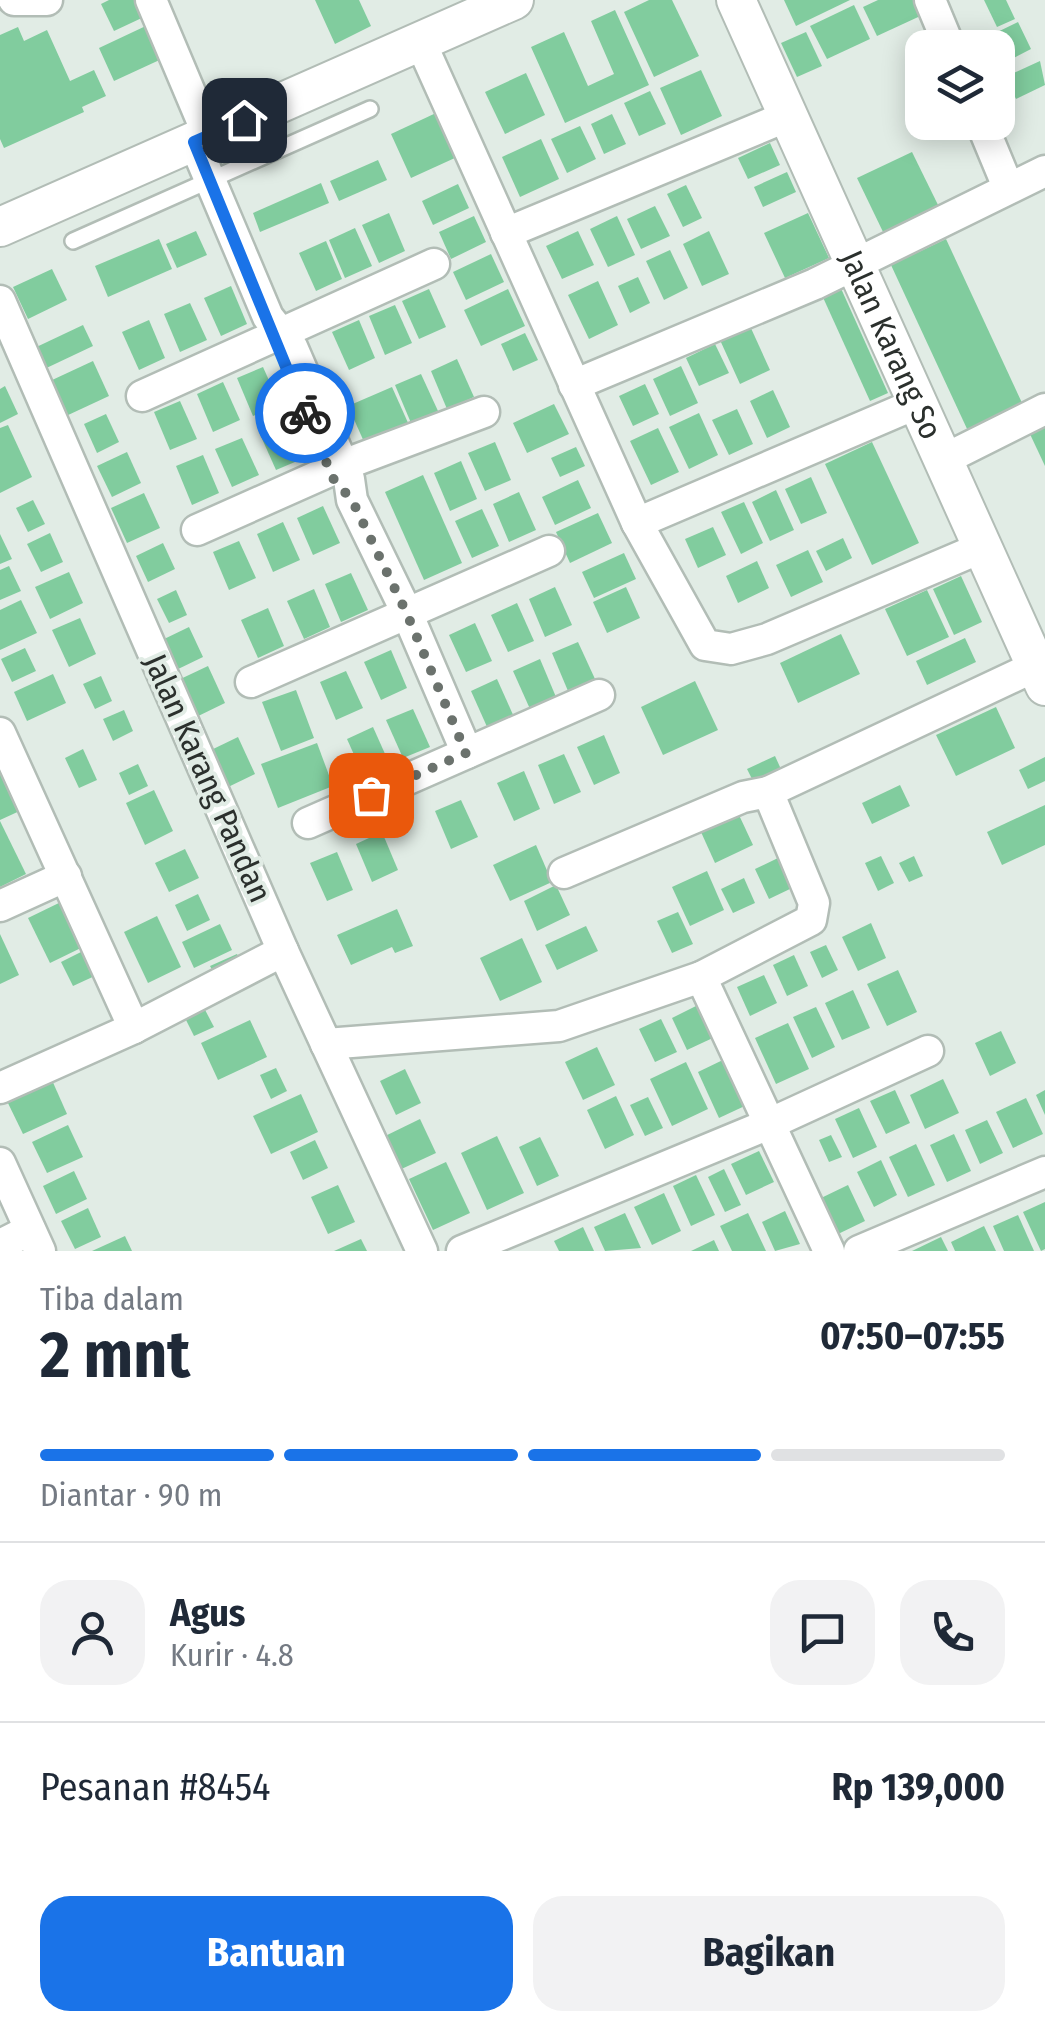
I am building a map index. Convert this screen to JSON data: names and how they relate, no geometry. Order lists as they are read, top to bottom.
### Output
{
  "streets": {
    "street": ["Jalan Karang So", "Jalan Karang Pandan"]
  },
  "page": {
    "heading": ["2 mnt", "Tiba dalam", "07:50–07:55"],
    "panel": [
      "Agus",
      "Kurir · 4.8",
      "Pesanan #8454",
      "Rp 139,000"
    ],
    "bar": "Diantar · 90 m",
    "buttons": ["Bantuan", "Bagikan"]
  }
}
